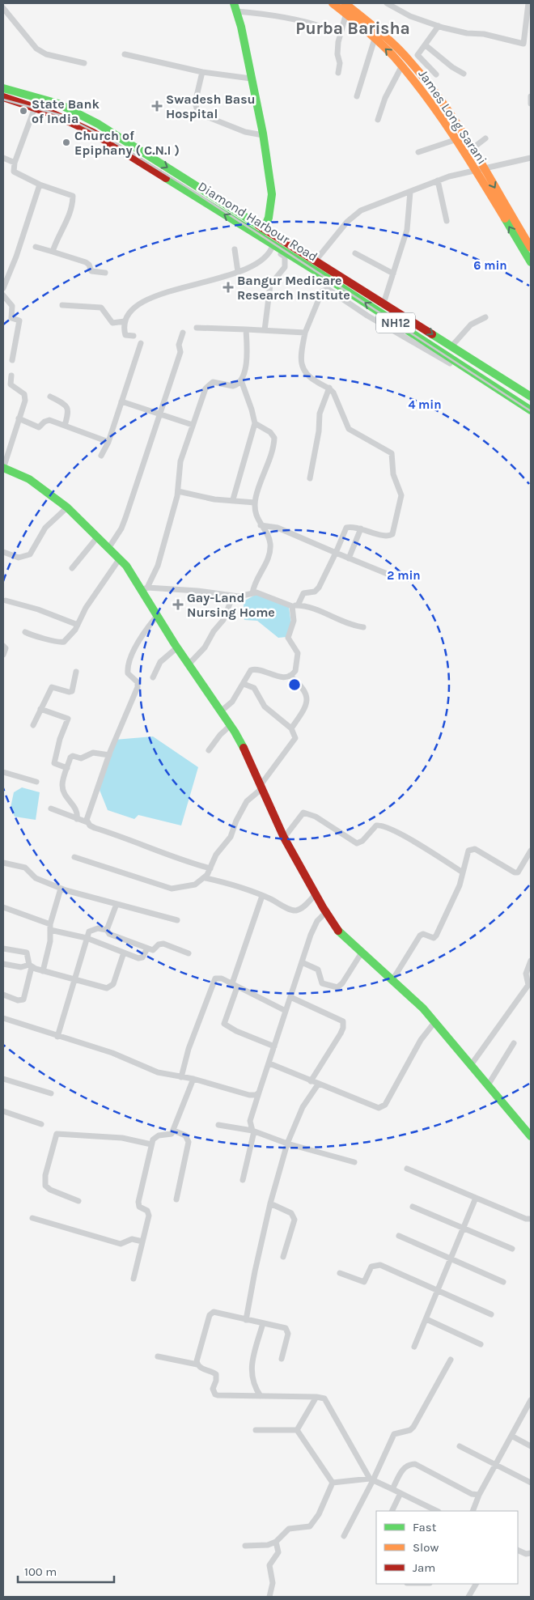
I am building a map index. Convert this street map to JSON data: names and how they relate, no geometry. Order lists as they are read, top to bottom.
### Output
{
  "streets": {
    "main road": ["James Long Sarani", "Diamond Harbour Road", "NH12"]
  },
  "districts": ["Purba Barisha"],
  "places": {
    "health": ["Swadesh Basu Hospital", "Bangur Medicare Research Institute", "Gay-Land Nursing Home"],
    "other": ["State Bank of India", "Church of Epiphany ( C.N.I )"]
  },
  "legend": ["Fast", "Slow", "Jam"],
  "scale_bar": "100 m",
  "rings": ["6 min", "4 min", "2 min"]
}
